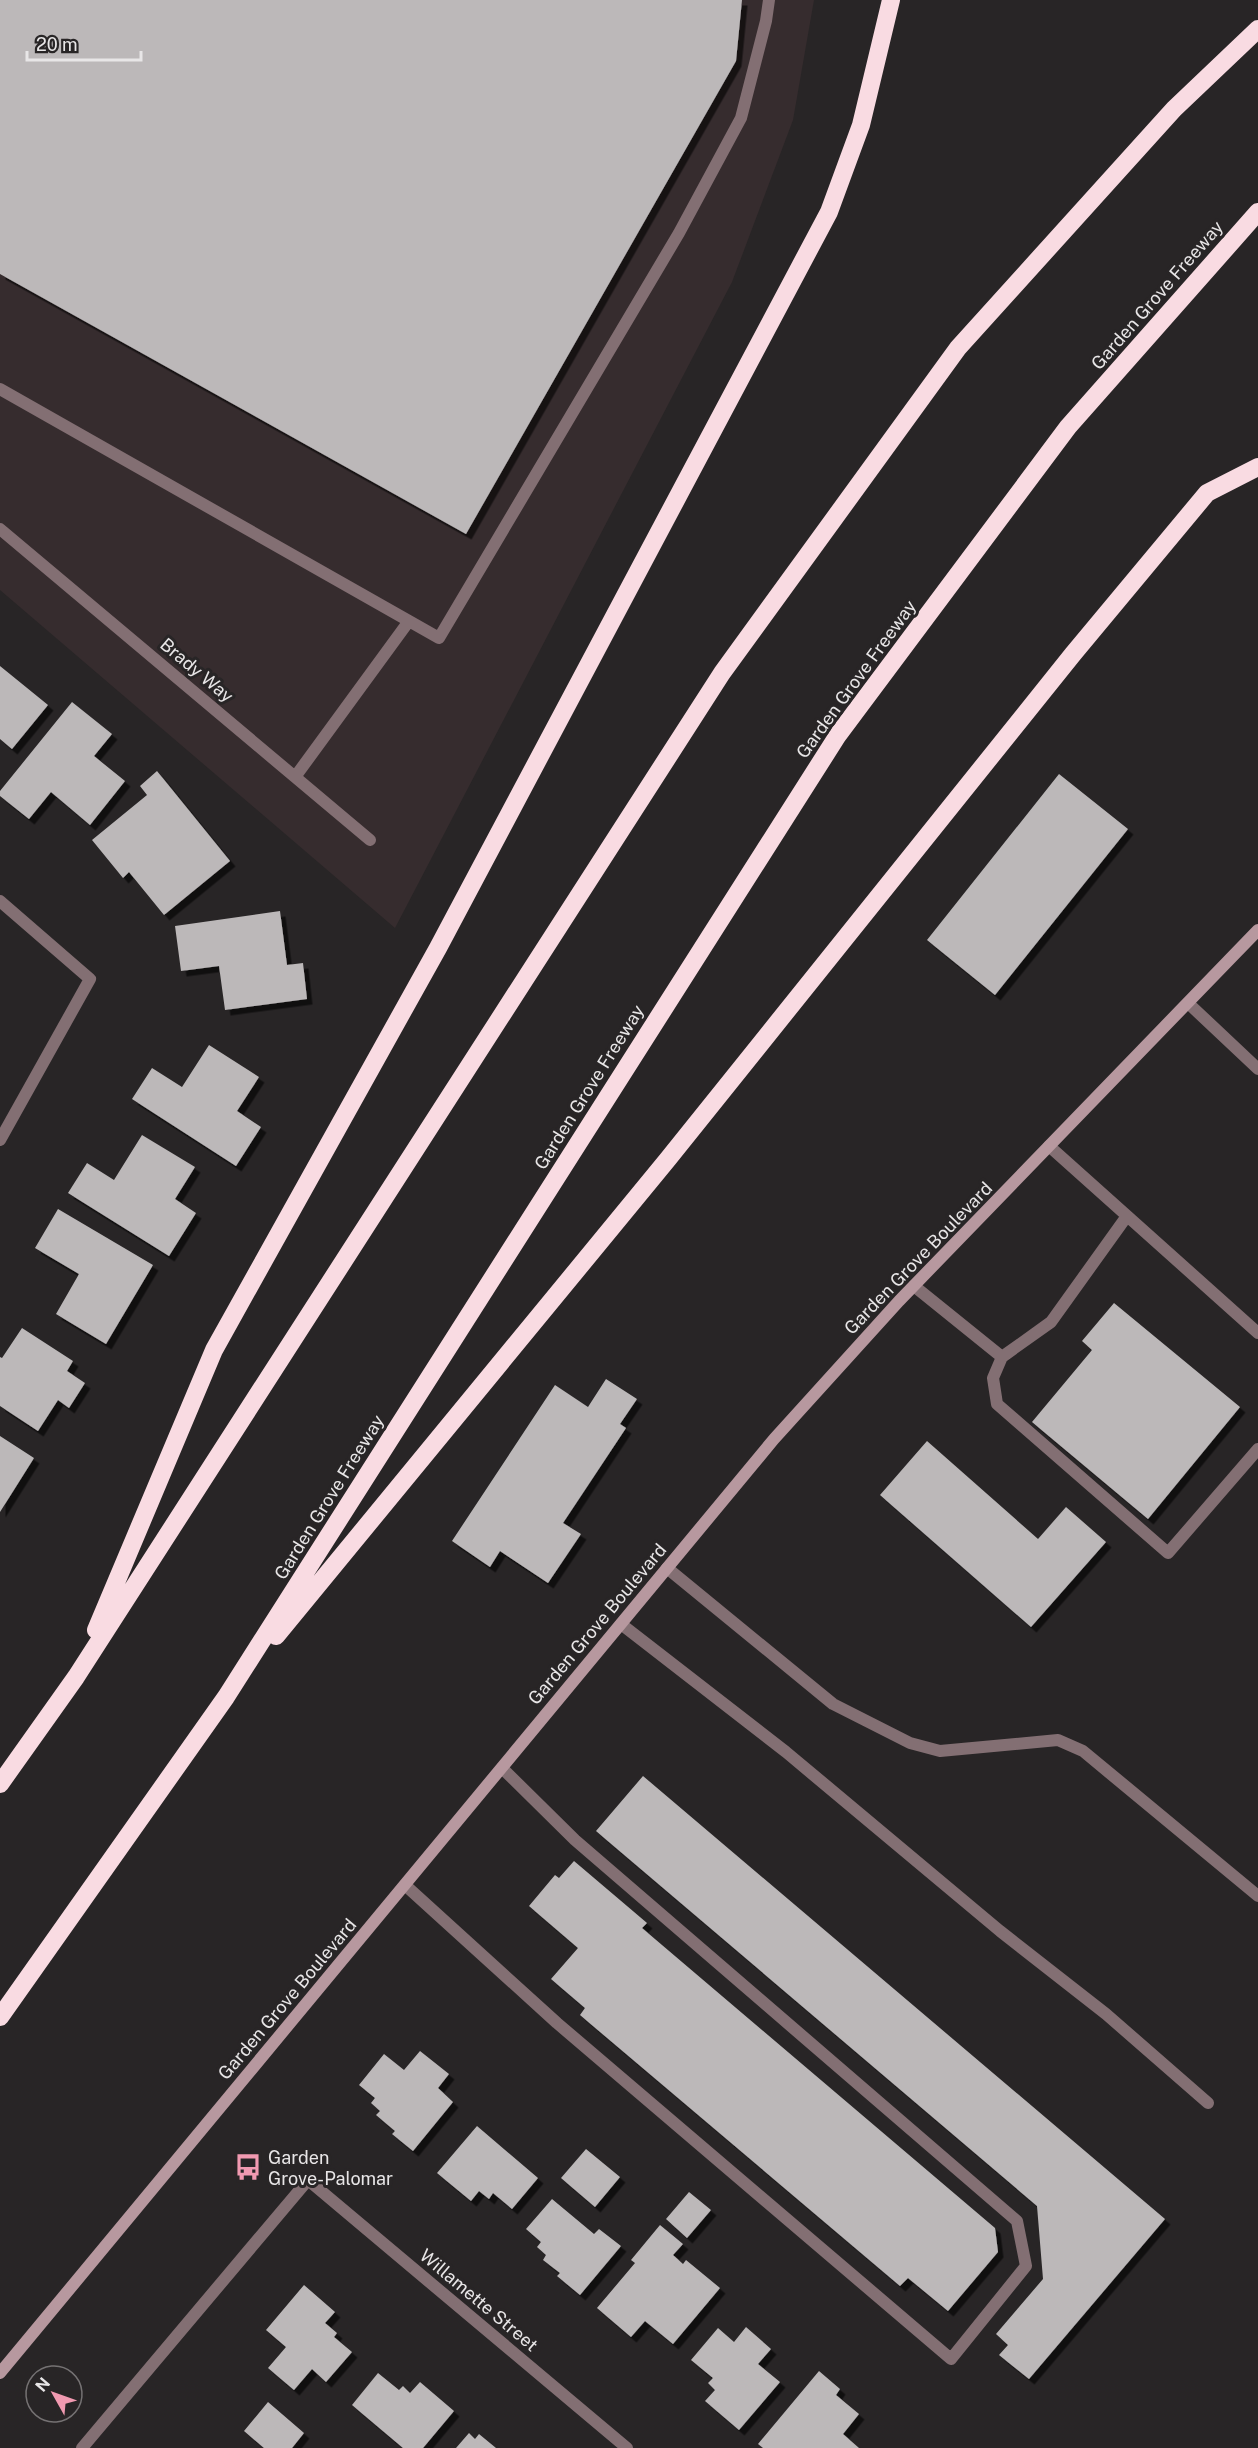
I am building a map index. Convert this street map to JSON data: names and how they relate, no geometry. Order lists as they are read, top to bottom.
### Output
{
  "streets": {
    "highway": ["Garden Grove Freeway"],
    "main road": ["Garden Grove Boulevard"],
    "street": ["Brady Way", "Willamette Street"]
  },
  "places": {
    "bus stop": ["Garden Grove-Palomar"]
  },
  "scale_bar": "20 m",
  "north": "top left"
}
